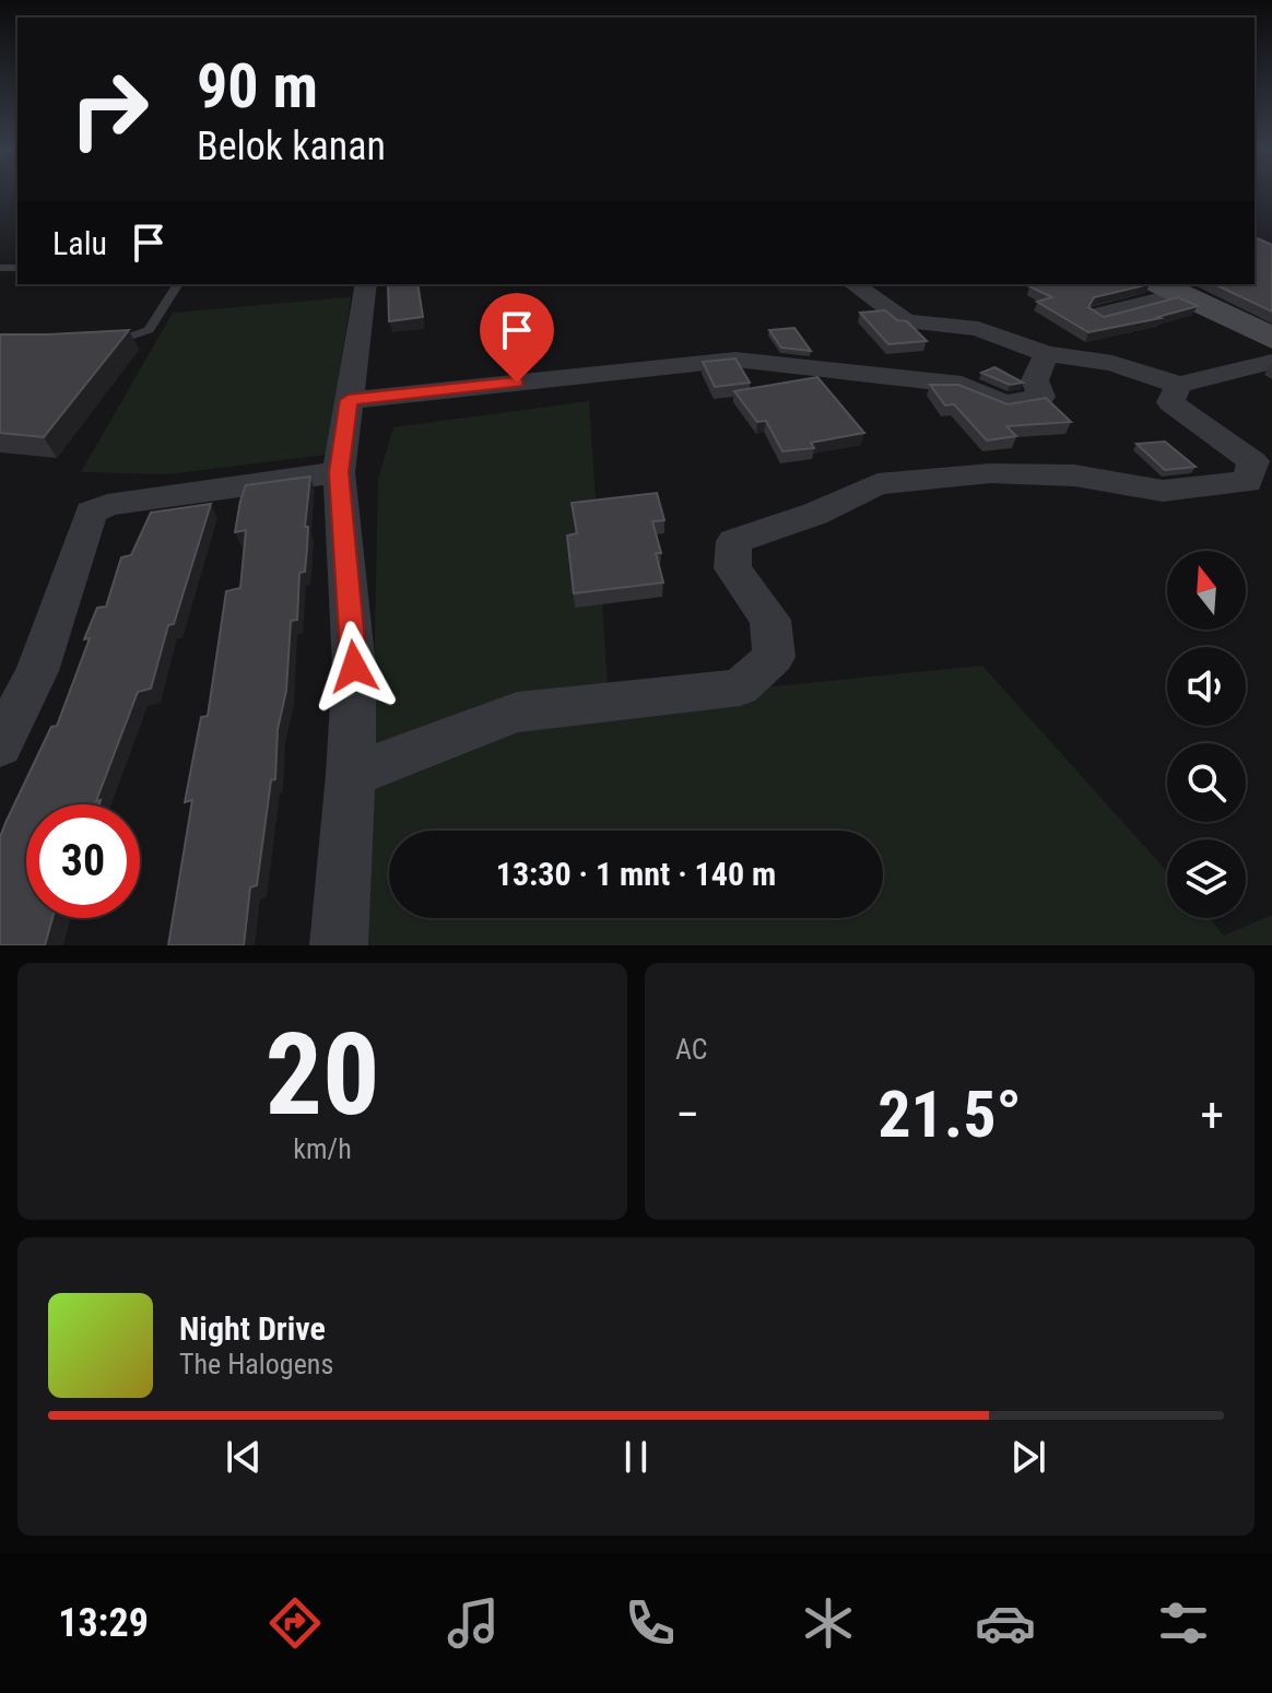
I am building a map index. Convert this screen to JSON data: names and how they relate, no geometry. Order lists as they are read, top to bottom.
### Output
{
  "north": "top",
  "page": {
    "turn": ["90 m", "Belok kanan"],
    "then": "Lalu",
    "limit": "30",
    "trip": "13:30 · 1 mnt · 140 m",
    "tile": [
      ["20", "km/h"],
      "AC"
    ],
    "heat": ["−", "21.5°", "+"],
    "song": ["Night Drive", "The Halogens"],
    "tabs": "13:29"
  }
}
